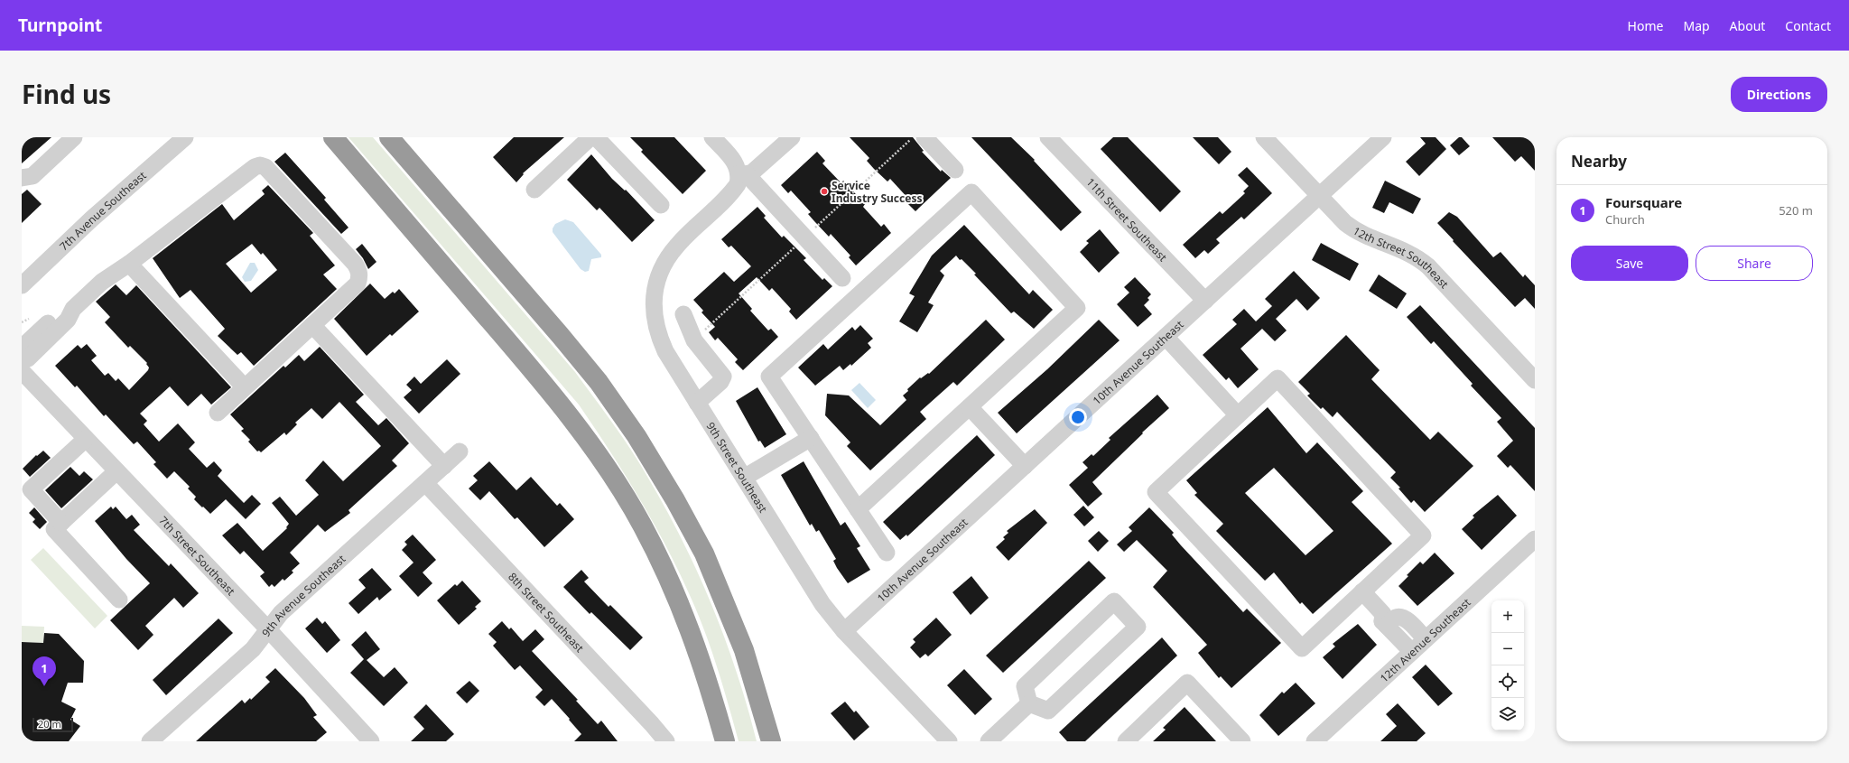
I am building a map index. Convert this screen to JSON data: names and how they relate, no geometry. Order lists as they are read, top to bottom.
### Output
{
  "streets": {
    "street": [
      "7th Avenue Southeast",
      "11th Street Southeast",
      "12th Street Southeast",
      "10th Avenue Southeast",
      "9th Street Southeast",
      "7th Street Southeast",
      "9th Avenue Southeast",
      "8th Street Southeast",
      "12th Avenue Southeast"
    ]
  },
  "crossings": [
    ["11th Street Southeast", "10th Avenue Southeast"],
    ["12th Street Southeast", "10th Avenue Southeast"],
    ["10th Avenue Southeast", "9th Street Southeast"],
    ["7th Street Southeast", "9th Avenue Southeast"],
    ["9th Avenue Southeast", "8th Street Southeast"]
  ],
  "places": ["Service Industry Success"],
  "scale_bar": "20 m",
  "page": {
    "header": "Turnpoint",
    "nav": [
      "Home",
      "Map",
      "About",
      "Contact"
    ],
    "title": "Find us",
    "buttons": [
      "Directions",
      ["Save", "Share"]
    ],
    "heading": "Nearby",
    "list": [
      {
        "mark": "1",
        "name": "Foursquare",
        "note": "Church",
        "value": "520 m"
      }
    ],
    "map_buttons": ["+", "−"],
    "pins": "1",
    "scale": "20 m"
  }
}
